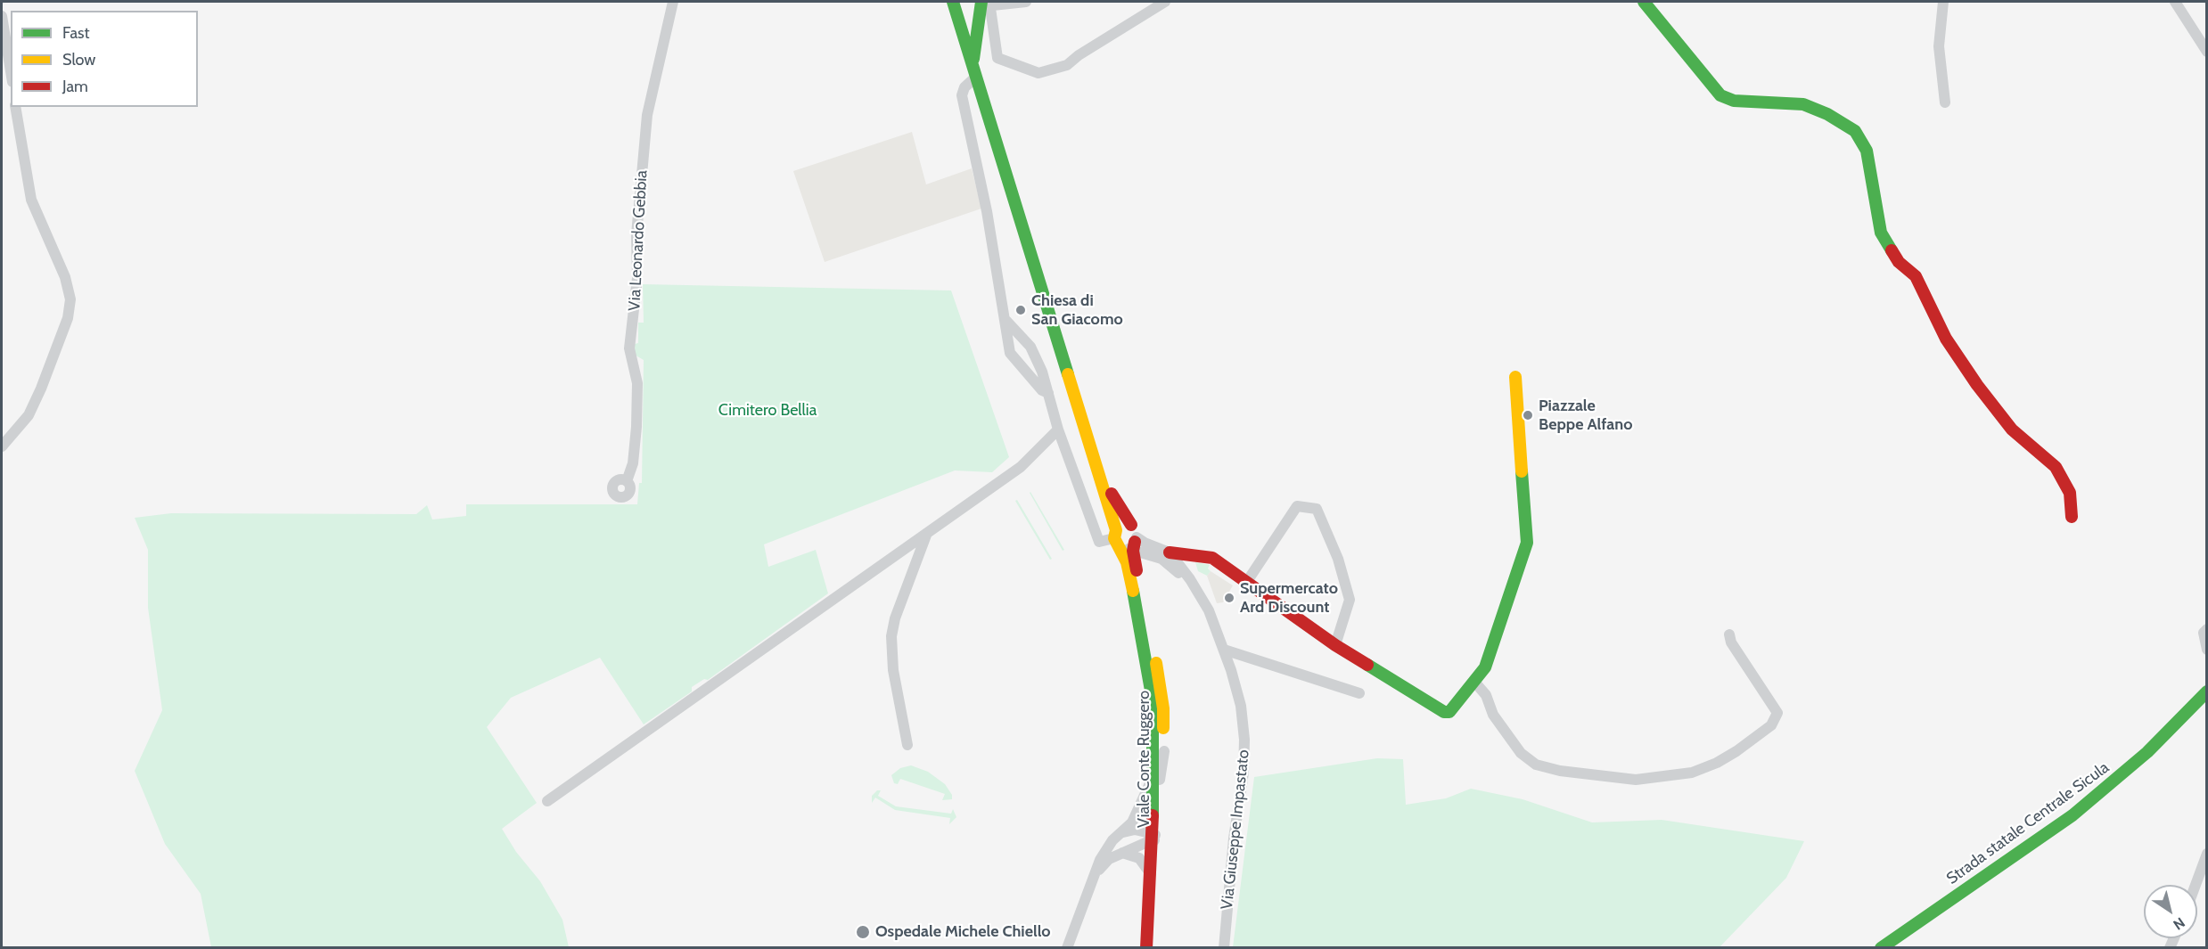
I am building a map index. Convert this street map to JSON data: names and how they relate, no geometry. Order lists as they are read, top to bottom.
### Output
{
  "streets": {
    "main road": ["Viale Conte Ruggero", "Strada statale Centrale Sicula"],
    "street": ["Via Leonardo Gebbia", "Via Giuseppe Impastato"]
  },
  "parks": ["Cimitero Bellia"],
  "places": [
    "Chiesa di San Giacomo",
    "Piazzale Beppe Alfano",
    "Supermercato Ard Discount",
    "Ospedale Michele Chiello"
  ],
  "legend": ["Fast", "Slow", "Jam"],
  "north": "bottom right"
}
